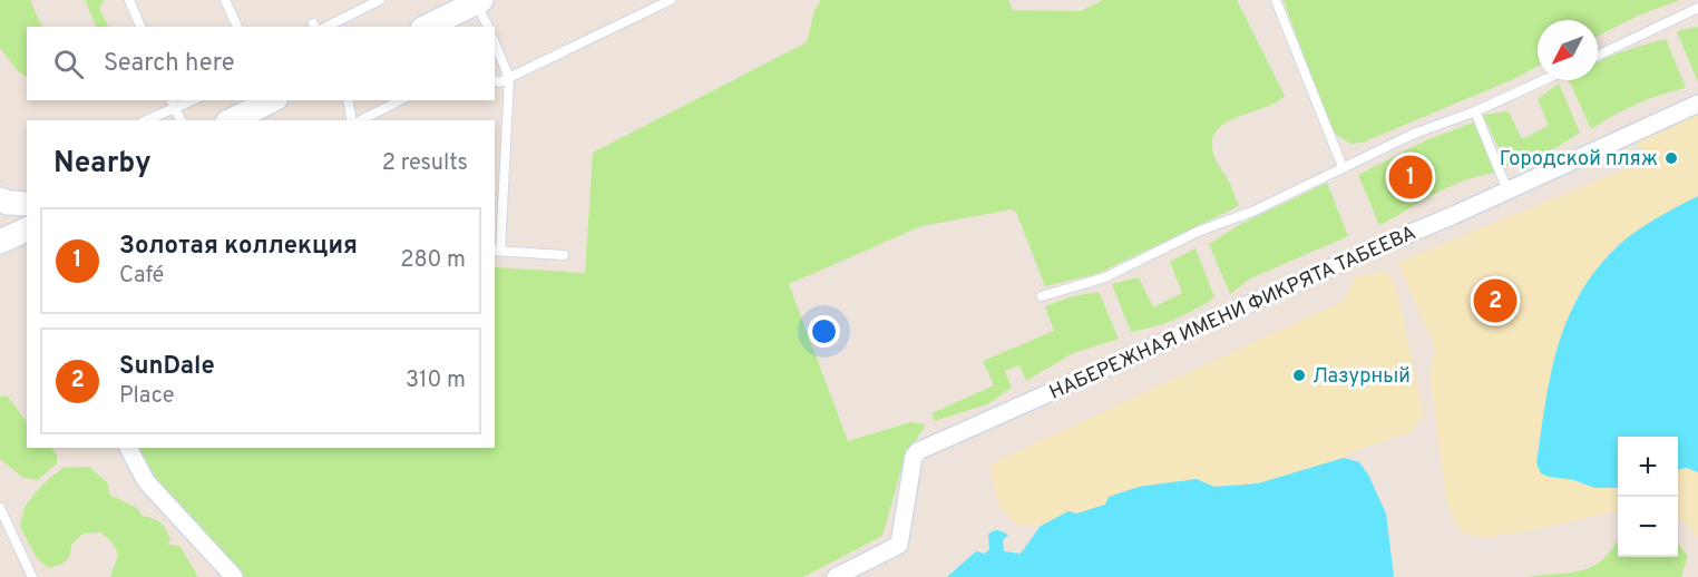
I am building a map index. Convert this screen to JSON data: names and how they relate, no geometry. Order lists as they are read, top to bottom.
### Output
{
  "streets": {
    "street": ["НАБЕРЕЖНАЯ ИМЕНИ ФИКРЯТА ТАБЕЕВА"]
  },
  "places": ["Городской пляж", "Лазурный"],
  "north": "bottom left",
  "page": {
    "search": "Search here",
    "heading": ["Nearby", "2 results"],
    "pins": ["1", "2"],
    "list": [
      {
        "mark": "1",
        "name": "Золотая коллекция",
        "note": "Café",
        "value": "280 m"
      },
      {
        "mark": "2",
        "name": "SunDale",
        "note": "Place",
        "value": "310 m"
      }
    ],
    "map_buttons": ["+", "−"]
  }
}
